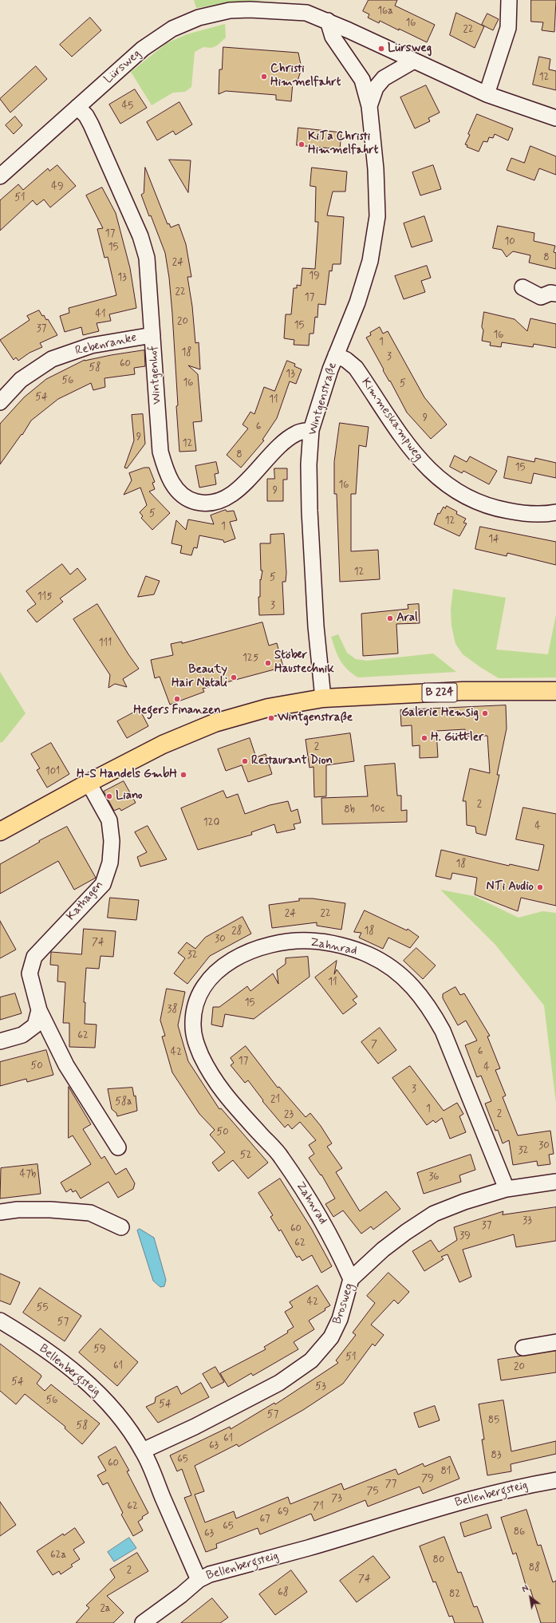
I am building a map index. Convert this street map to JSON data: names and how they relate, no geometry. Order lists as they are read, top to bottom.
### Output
{
  "streets": {
    "main road": ["B 224"],
    "street": [
      "Lürsweg",
      "Rebenranke",
      "Wintgenhof",
      "Wintgenstraße",
      "Kimmeskampweg",
      "Kathagen",
      "Zahnrad",
      "Brosweg",
      "Bellenbergsteig"
    ]
  },
  "crossings": [
    ["Lürsweg", "Wintgenhof"],
    ["Lürsweg", "Wintgenstraße"],
    ["Rebenranke", "Wintgenhof"],
    ["Wintgenhof", "Wintgenstraße"],
    ["Wintgenstraße", "Kimmeskampweg"],
    ["Wintgenstraße", "B 224"],
    ["B 224", "Kathagen"],
    ["Zahnrad", "Brosweg"],
    ["Brosweg", "Bellenbergsteig"]
  ],
  "places": [
    "Lürsweg",
    "Christi Himmelfahrt",
    "KiTa Christi Himmelfahrt",
    "Aral",
    "Stöber Haustechnik",
    "Beauty Hair Natali",
    "Hegers Finanzen",
    "Galerie Hemsig",
    "Wintgenstraße",
    "H. Güttler",
    "Restaurant Dion",
    "H-S Handels GmbH",
    "Liano",
    "NTi Audio"
  ],
  "house_numbers": [
    "16a",
    "16",
    "22",
    "12",
    "45",
    "49",
    "51",
    "17",
    "10",
    "15",
    "8",
    "24",
    "19",
    "13",
    "22",
    "17",
    "41",
    "20",
    "15",
    "37",
    "16",
    "1",
    "18",
    "3",
    "60",
    "58",
    "13",
    "56",
    "16",
    "5",
    "54",
    "11",
    "9",
    "6",
    "9",
    "12",
    "8",
    "15",
    "16",
    "9",
    "5",
    "12",
    "1",
    "14",
    "12",
    "5",
    "115",
    "3",
    "111",
    "125",
    "2",
    "101",
    "2",
    "10c",
    "8b",
    "120",
    "4",
    "18",
    "24",
    "22",
    "28",
    "18",
    "30",
    "74",
    "32",
    "11",
    "15",
    "38",
    "62",
    "7",
    "6",
    "42",
    "17",
    "50",
    "4",
    "3",
    "21",
    "58a",
    "1",
    "2",
    "23",
    "50",
    "30",
    "32",
    "52",
    "47b",
    "36",
    "33",
    "37",
    "60",
    "39",
    "62",
    "42",
    "55",
    "57",
    "59",
    "51",
    "61",
    "20",
    "54",
    "53",
    "56",
    "54",
    "57",
    "85",
    "58",
    "61",
    "63",
    "83",
    "65",
    "60",
    "81",
    "79",
    "77",
    "75",
    "73",
    "62",
    "71",
    "69",
    "67",
    "65",
    "86",
    "63",
    "62a",
    "80",
    "88",
    "2",
    "74",
    "68",
    "82",
    "2a"
  ],
  "north": "top left"
}
